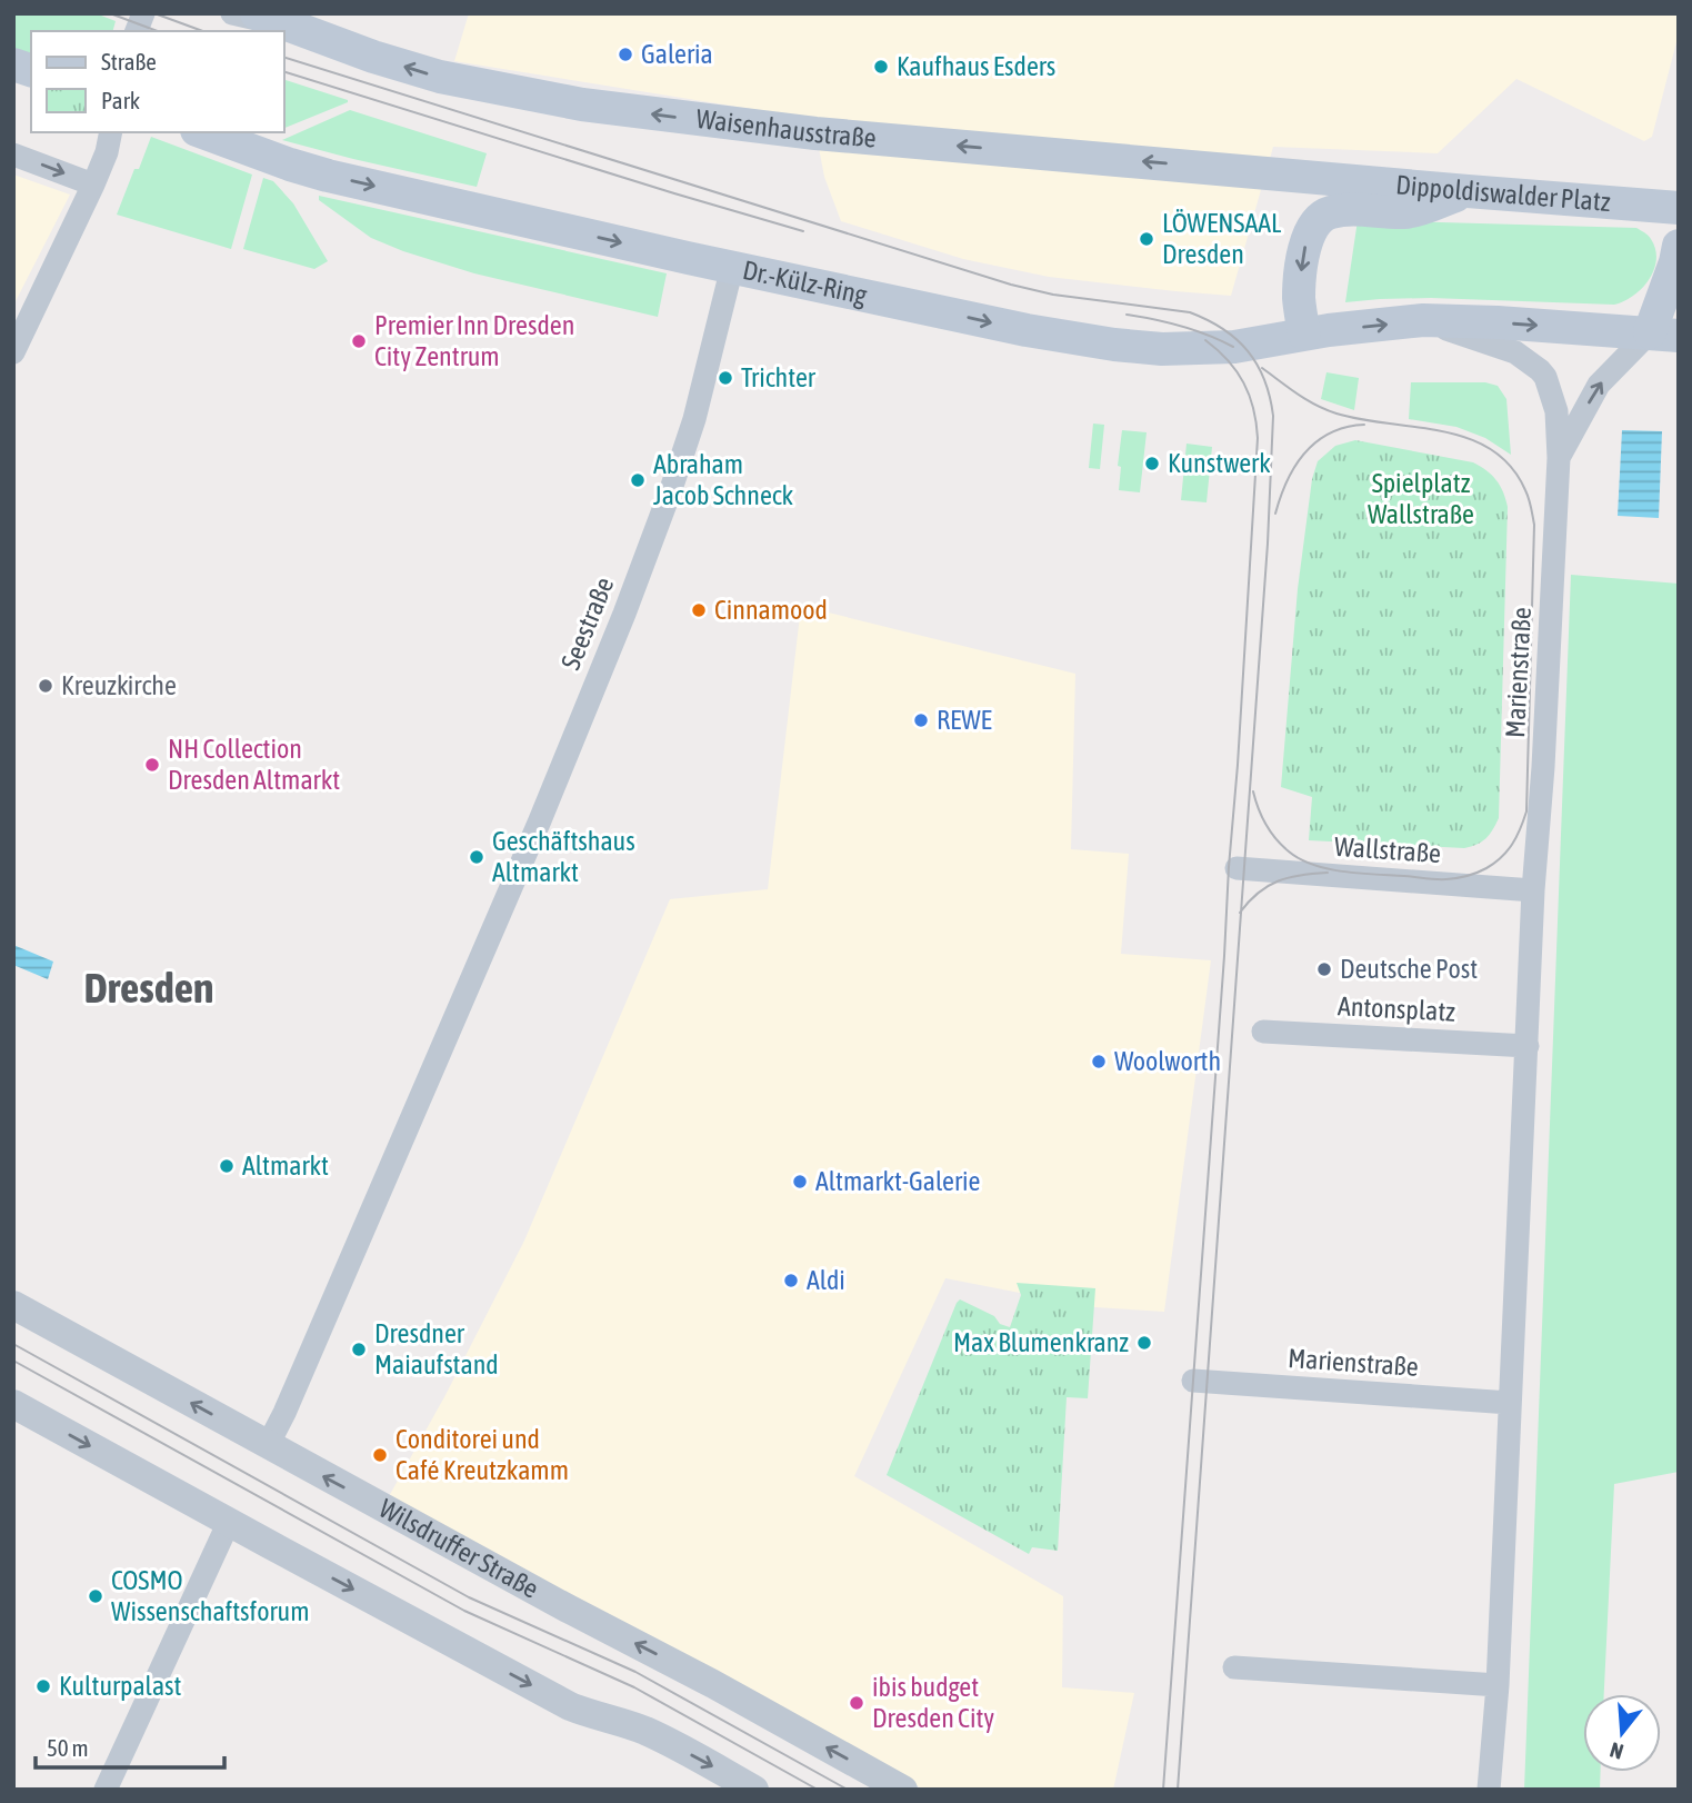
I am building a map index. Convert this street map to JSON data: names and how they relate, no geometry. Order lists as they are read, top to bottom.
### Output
{
  "streets": {
    "main road": ["Waisenhausstraße", "Dippoldiswalder Platz", "Dr.-Külz-Ring"],
    "street": [
      "Seestraße",
      "Marienstraße",
      "Wallstraße",
      "Antonsplatz",
      "Wilsdruffer Straße"
    ]
  },
  "crossings": [
    ["Waisenhausstraße", "Dippoldiswalder Platz"],
    ["Dr.-Külz-Ring", "Seestraße"],
    ["Dr.-Külz-Ring", "Marienstraße"],
    ["Seestraße", "Wilsdruffer Straße"],
    ["Marienstraße", "Wallstraße"],
    ["Marienstraße", "Antonsplatz"]
  ],
  "one_way": ["Waisenhausstraße", "Dr.-Külz-Ring"],
  "districts": ["Dresden"],
  "parks": ["Spielplatz Wallstraße"],
  "places": [
    "Galeria",
    "Kaufhaus Esders",
    "LÖWENSAAL Dresden",
    "Premier Inn Dresden City Zentrum",
    "Trichter",
    "Kunstwerk",
    "Abraham Jacob Schneck",
    "Cinnamood",
    "Kreuzkirche",
    "REWE",
    "NH Collection Dresden Altmarkt",
    "Geschäftshaus Altmarkt",
    "Deutsche Post",
    "Woolworth",
    "Altmarkt",
    "Altmarkt-Galerie",
    "Aldi",
    "Max Blumenkranz",
    "Dresdner Maiaufstand",
    "Conditorei und Café Kreutzkamm",
    "COSMO Wissenschaftsforum",
    "Kulturpalast",
    "ibis budget Dresden City"
  ],
  "legend": ["Straße", "Park"],
  "scale_bar": "50 m",
  "north": "bottom"
}
